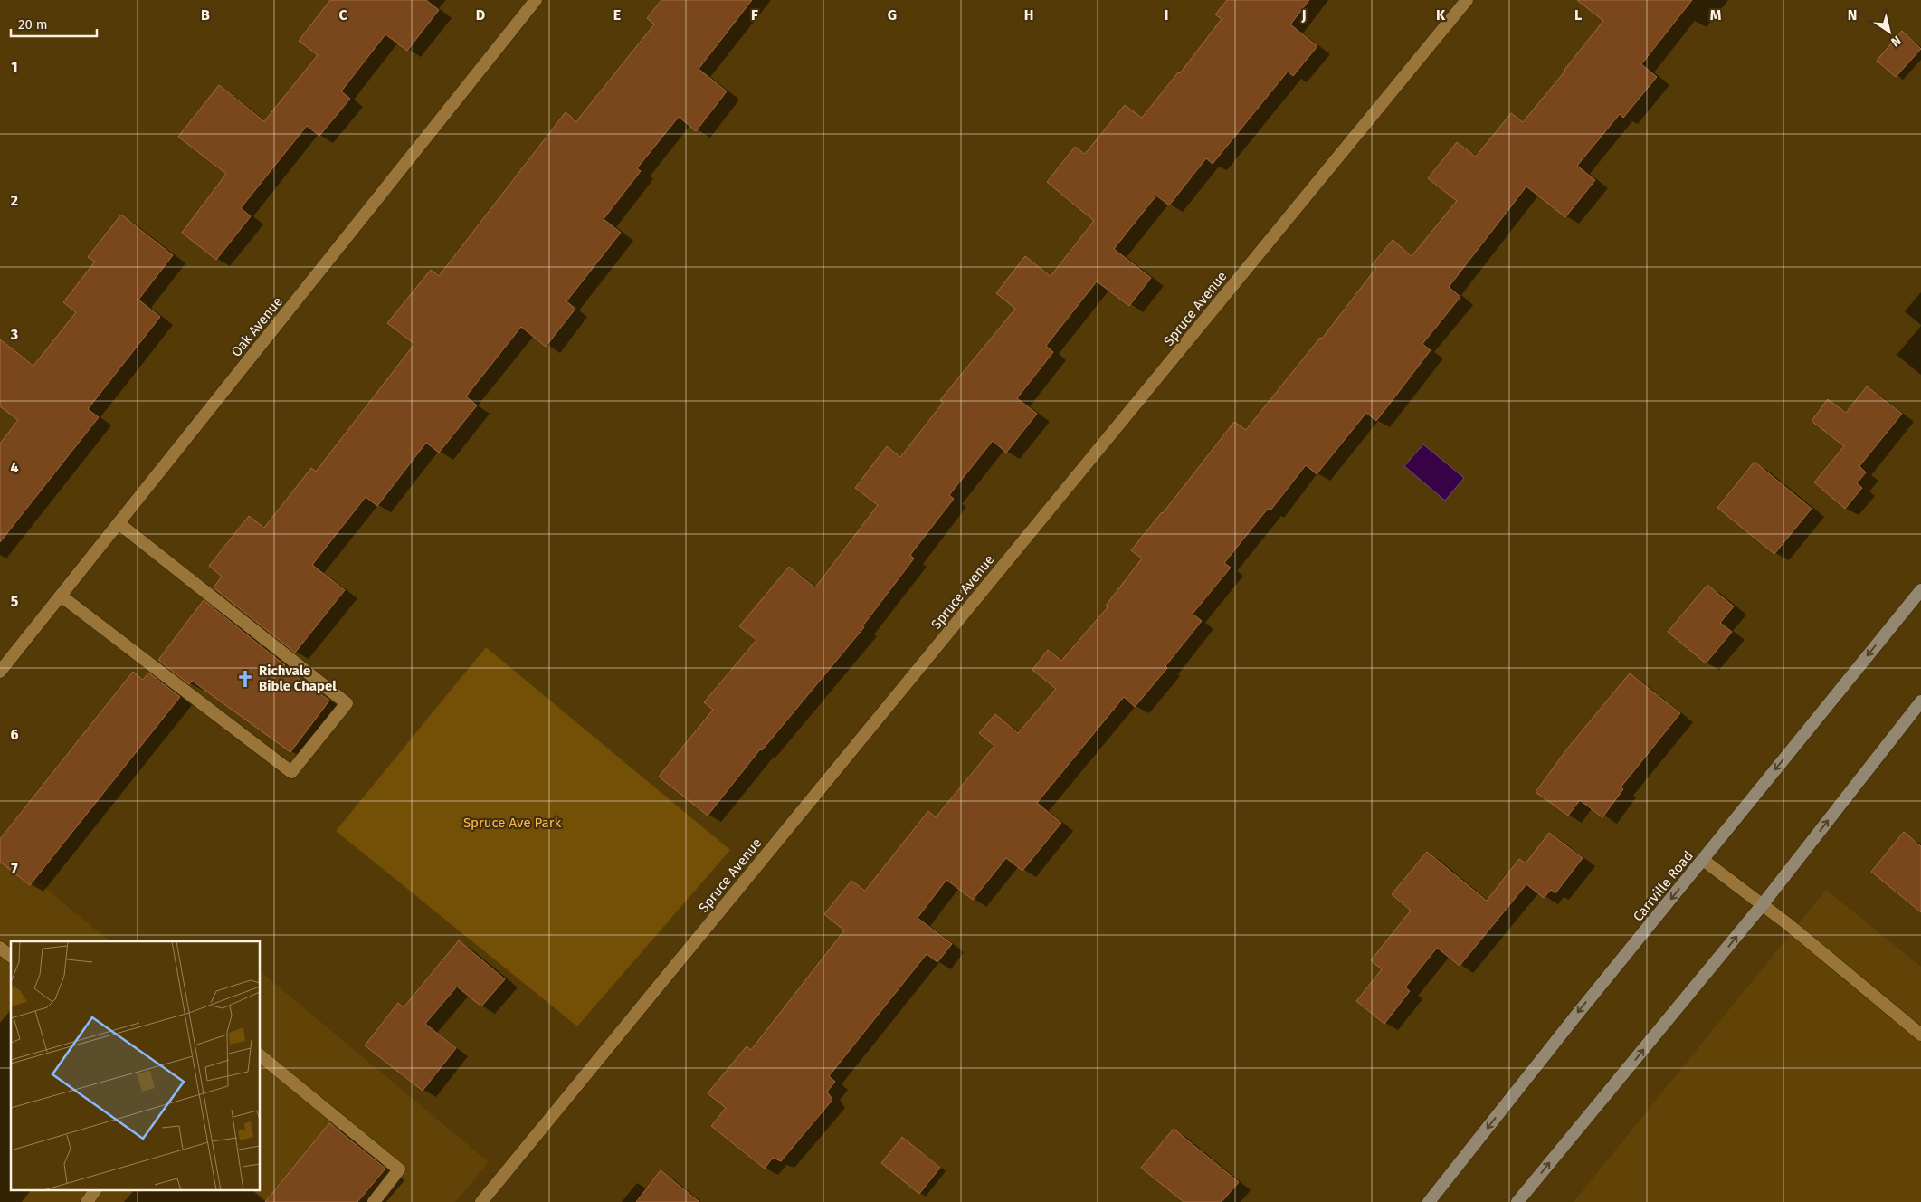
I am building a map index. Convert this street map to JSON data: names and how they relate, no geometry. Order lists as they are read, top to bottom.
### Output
{
  "streets": {
    "main road": ["Carrville Road"],
    "street": ["Spruce Avenue", "Oak Avenue"]
  },
  "parks": ["Spruce Ave Park"],
  "places": {
    "church": ["Richvale Bible Chapel"]
  },
  "scale_bar": "20 m",
  "north": "bottom right",
  "grid": {
    "columns": [
      "B",
      "C",
      "D",
      "E",
      "F",
      "G",
      "H",
      "I",
      "J",
      "K",
      "L",
      "M",
      "N"
    ],
    "rows": [
      "1",
      "2",
      "3",
      "4",
      "5",
      "6",
      "7"
    ]
  }
}
